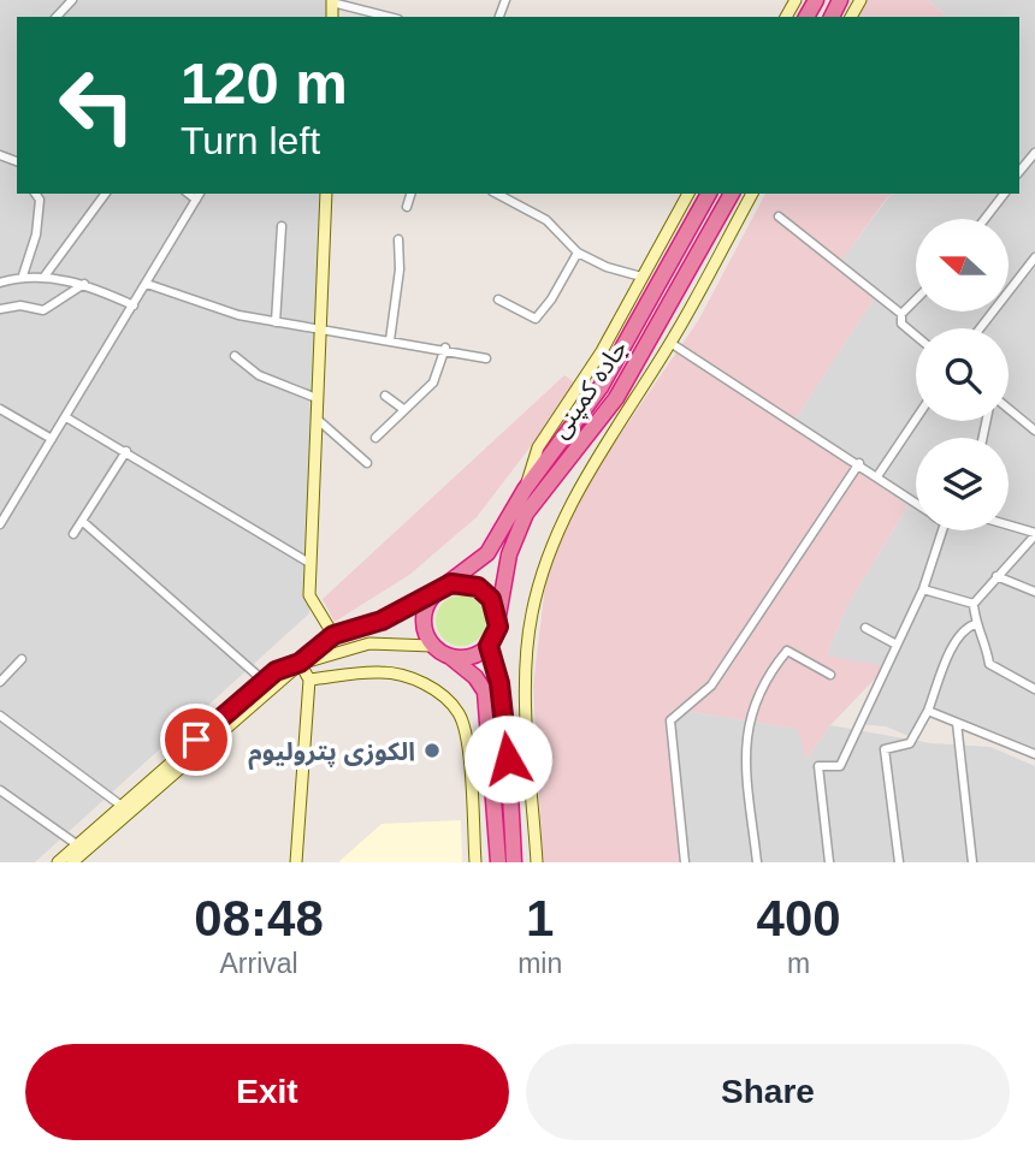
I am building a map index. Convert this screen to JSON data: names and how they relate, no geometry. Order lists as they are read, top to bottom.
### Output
{
  "streets": {
    "highway": ["جاده کمپنی"]
  },
  "places": ["الکوزی پترولیوم"],
  "north": "left",
  "page": {
    "turn": ["120 m", "Turn left"],
    "eta": [
      "08:48",
      "Arrival",
      "1",
      "min",
      "400",
      "m"
    ],
    "buttons": ["Exit", "Share"]
  }
}
